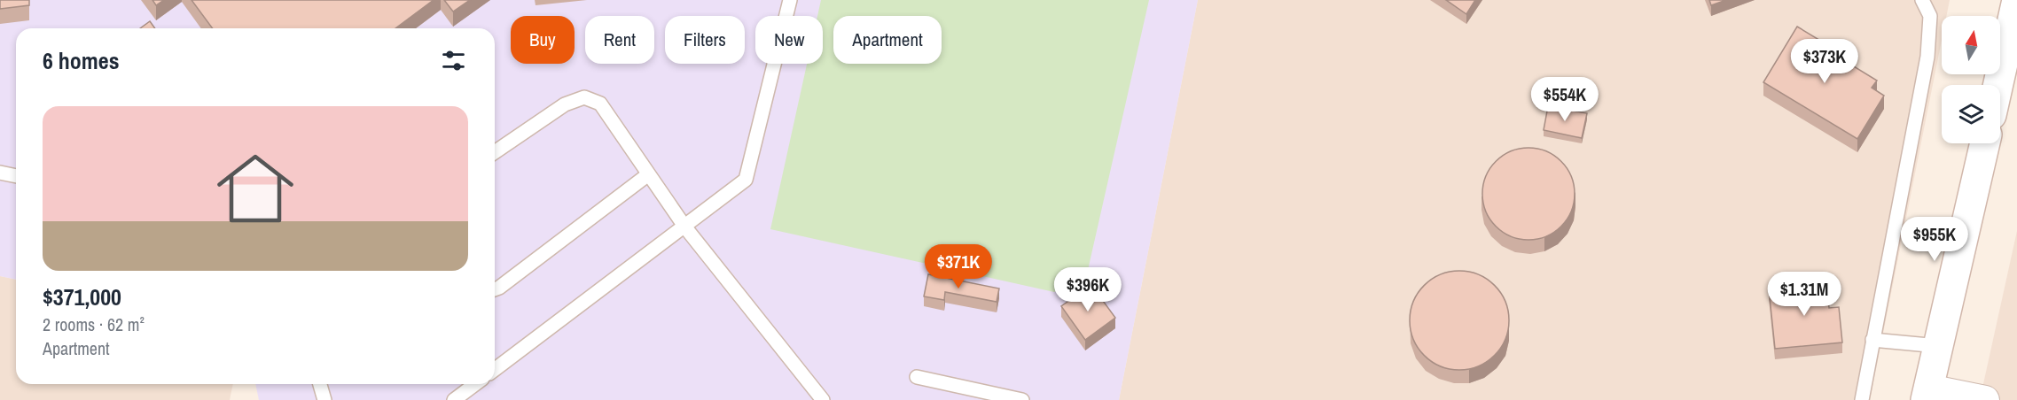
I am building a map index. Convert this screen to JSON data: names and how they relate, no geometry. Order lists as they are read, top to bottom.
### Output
{
  "north": "top",
  "page": {
    "chip": [
      "Buy",
      "Rent",
      "Filters",
      "New",
      "Apartment"
    ],
    "heading": "6 homes",
    "price": [
      "$373K",
      "$554K",
      "$955K",
      "$371K",
      "$396K",
      "$1.31M"
    ],
    "list": [
      {
        "name": "$371,000",
        "note": "2 rooms · 62 m² · Apartment"
      }
    ]
  }
}
